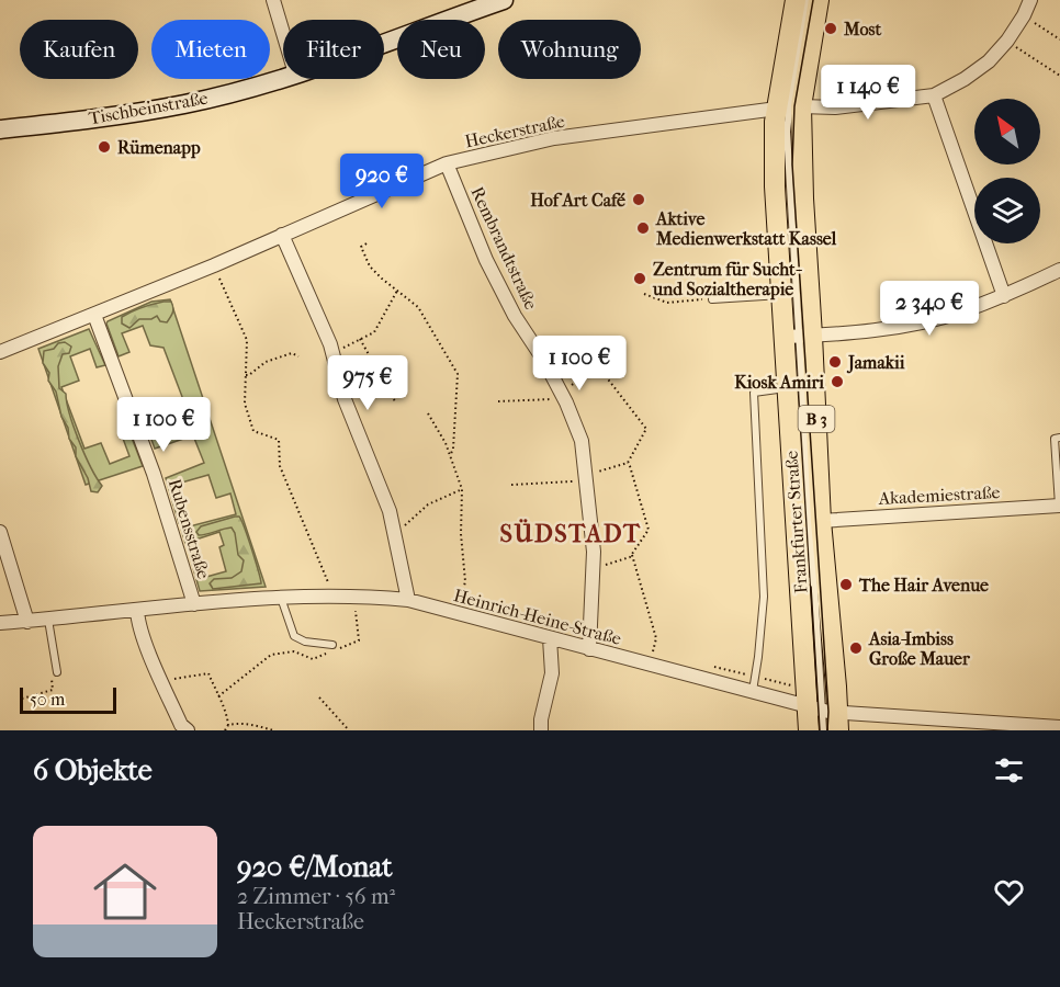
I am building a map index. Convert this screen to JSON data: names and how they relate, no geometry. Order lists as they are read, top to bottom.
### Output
{
  "streets": {
    "main road": ["Tischbeinstraße", "B 3", "Frankfurter Straße"],
    "street": [
      "Heckerstraße",
      "Rembrandtstraße",
      "Akademiestraße",
      "Rubensstraße",
      "Heinrich-Heine-Straße"
    ]
  },
  "crossings": [
    ["Heckerstraße", "Rembrandtstraße"],
    ["Heckerstraße", "Frankfurter Straße"],
    ["Heckerstraße", "Rubensstraße"],
    ["Rembrandtstraße", "Heinrich-Heine-Straße"],
    ["Akademiestraße", "Frankfurter Straße"],
    ["Frankfurter Straße", "Heinrich-Heine-Straße"],
    ["Rubensstraße", "Heinrich-Heine-Straße"]
  ],
  "districts": ["SÜDSTADT"],
  "places": [
    "Most",
    "Rümenapp",
    "Hof Art Café",
    "Aktive Medienwerkstatt Kassel",
    "Zentrum für Sucht- und Sozialtherapie",
    "Jamakii",
    "Kiosk Amiri",
    "The Hair Avenue",
    "Asia-Imbiss Große Mauer"
  ],
  "scale_bar": "50 m",
  "north": "top left",
  "page": {
    "chip": [
      "Kaufen",
      "Mieten",
      "Filter",
      "Neu",
      "Wohnung"
    ],
    "price": [
      "1 140 €",
      "920 €",
      "2 340 €",
      "1 100 €",
      "975 €",
      "1 100 €"
    ],
    "scale": "50 m",
    "heading": "6 Objekte",
    "list": [
      {
        "name": "920 €/Monat",
        "note": "2 Zimmer · 56 m² · Heckerstraße"
      }
    ]
  }
}
